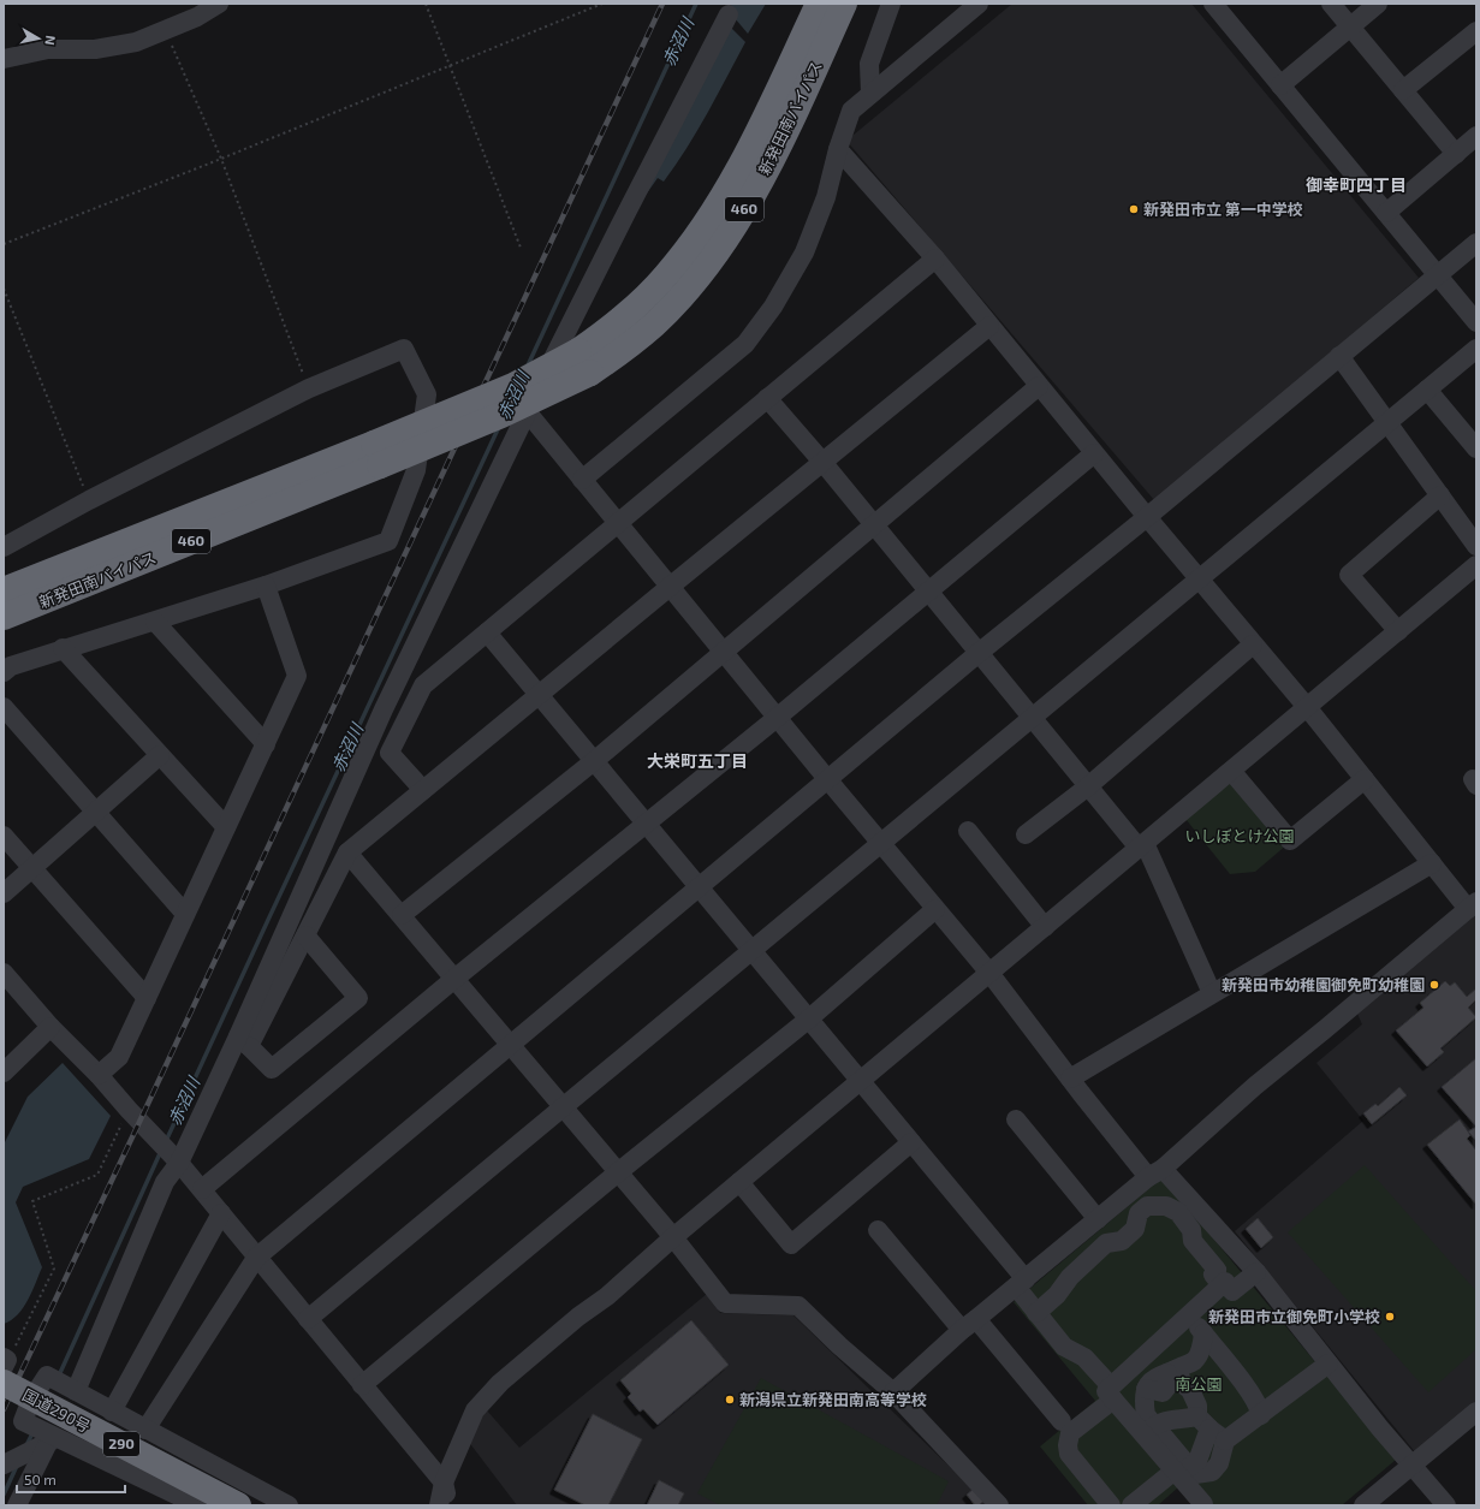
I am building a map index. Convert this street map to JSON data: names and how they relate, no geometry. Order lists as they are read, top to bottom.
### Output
{
  "streets": {
    "highway": [
      "新発田南バイパス",
      "460",
      "国道290号",
      "290"
    ]
  },
  "crossings": [
    ["新発田南バイパス", "460"]
  ],
  "districts": ["御幸町四丁目", "大栄町五丁目"],
  "water": ["赤沼川"],
  "parks": ["いしぼとけ公園", "南公園"],
  "places": [
    "新発田市立 第一中学校",
    "新発田市幼稚園御免町幼稚園",
    "新発田市立御免町小学校",
    "新潟県立新発田南高等学校"
  ],
  "scale_bar": "50 m",
  "north": "right"
}
